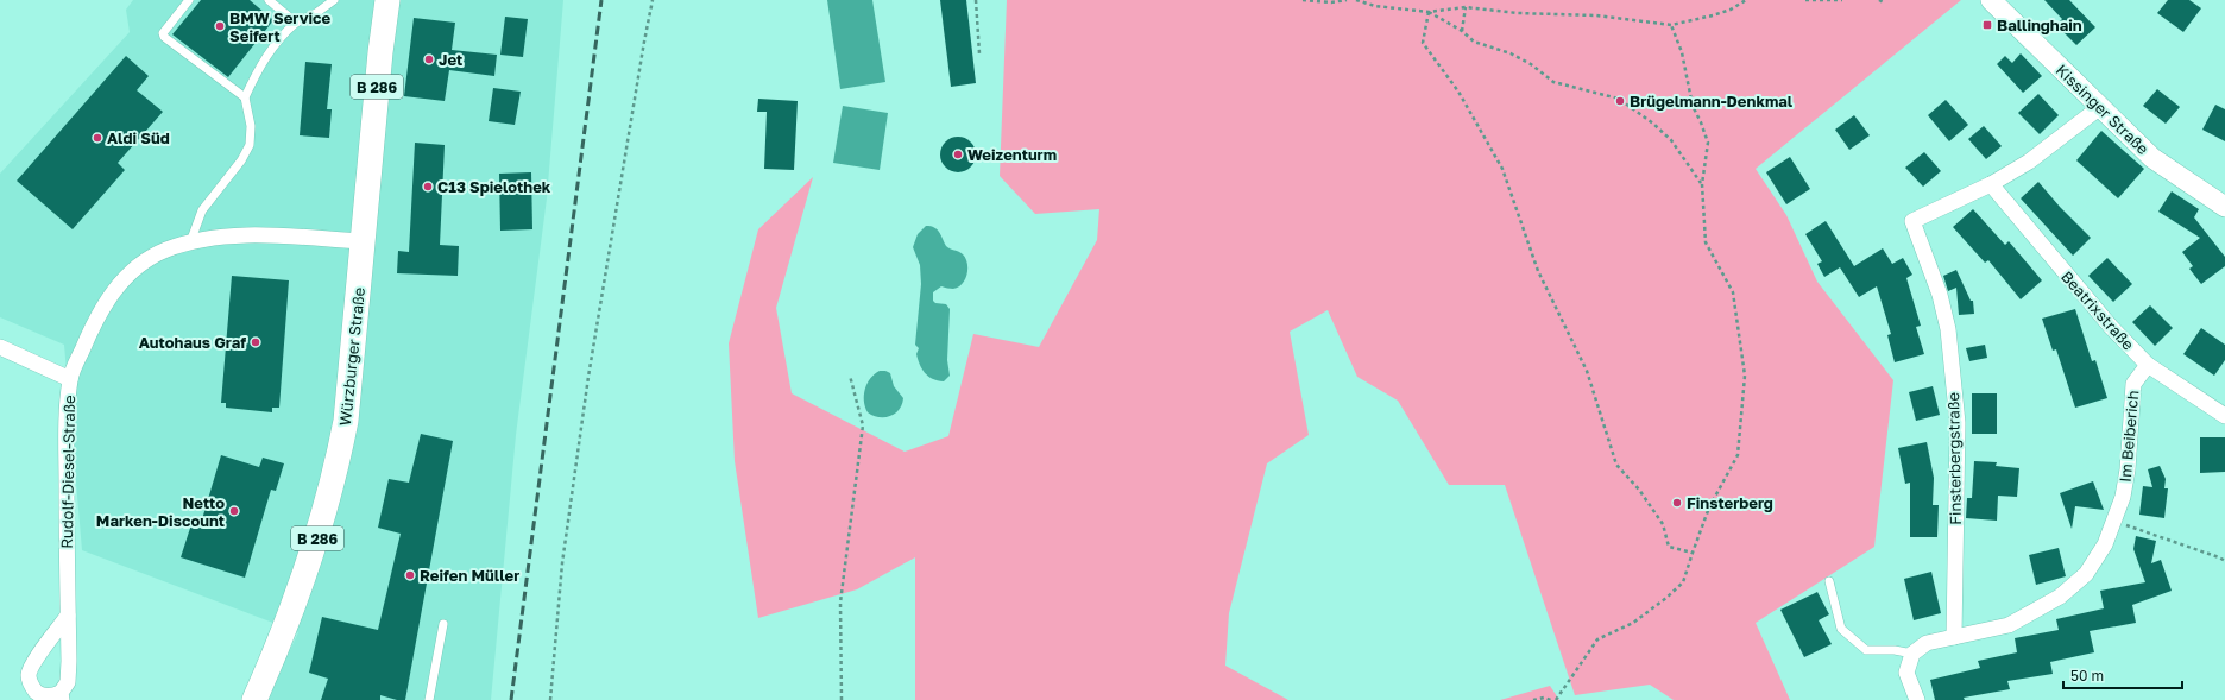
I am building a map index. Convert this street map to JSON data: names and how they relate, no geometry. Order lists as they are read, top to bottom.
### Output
{
  "streets": {
    "main road": ["B 286", "Würzburger Straße"],
    "street": [
      "Kissinger Straße",
      "Beatrixstraße",
      "Im Beiberich",
      "Finsterbergstraße",
      "Rudolf-Diesel-Straße"
    ]
  },
  "crossings": [
    ["Kissinger Straße", "Finsterbergstraße"],
    ["Beatrixstraße", "Im Beiberich"],
    ["Beatrixstraße", "Finsterbergstraße"],
    ["Würzburger Straße", "Rudolf-Diesel-Straße"],
    ["Im Beiberich", "Finsterbergstraße"]
  ],
  "places": {
    "transit": ["Ballinghain"],
    "other": [
      "BMW Service Seifert",
      "Jet",
      "Brügelmann-Denkmal",
      "Aldi Süd",
      "Weizenturm",
      "C13 Spielothek",
      "Autohaus Graf",
      "Finsterberg",
      "Netto Marken-Discount",
      "Reifen Müller"
    ]
  },
  "scale_bar": "50 m"
}
